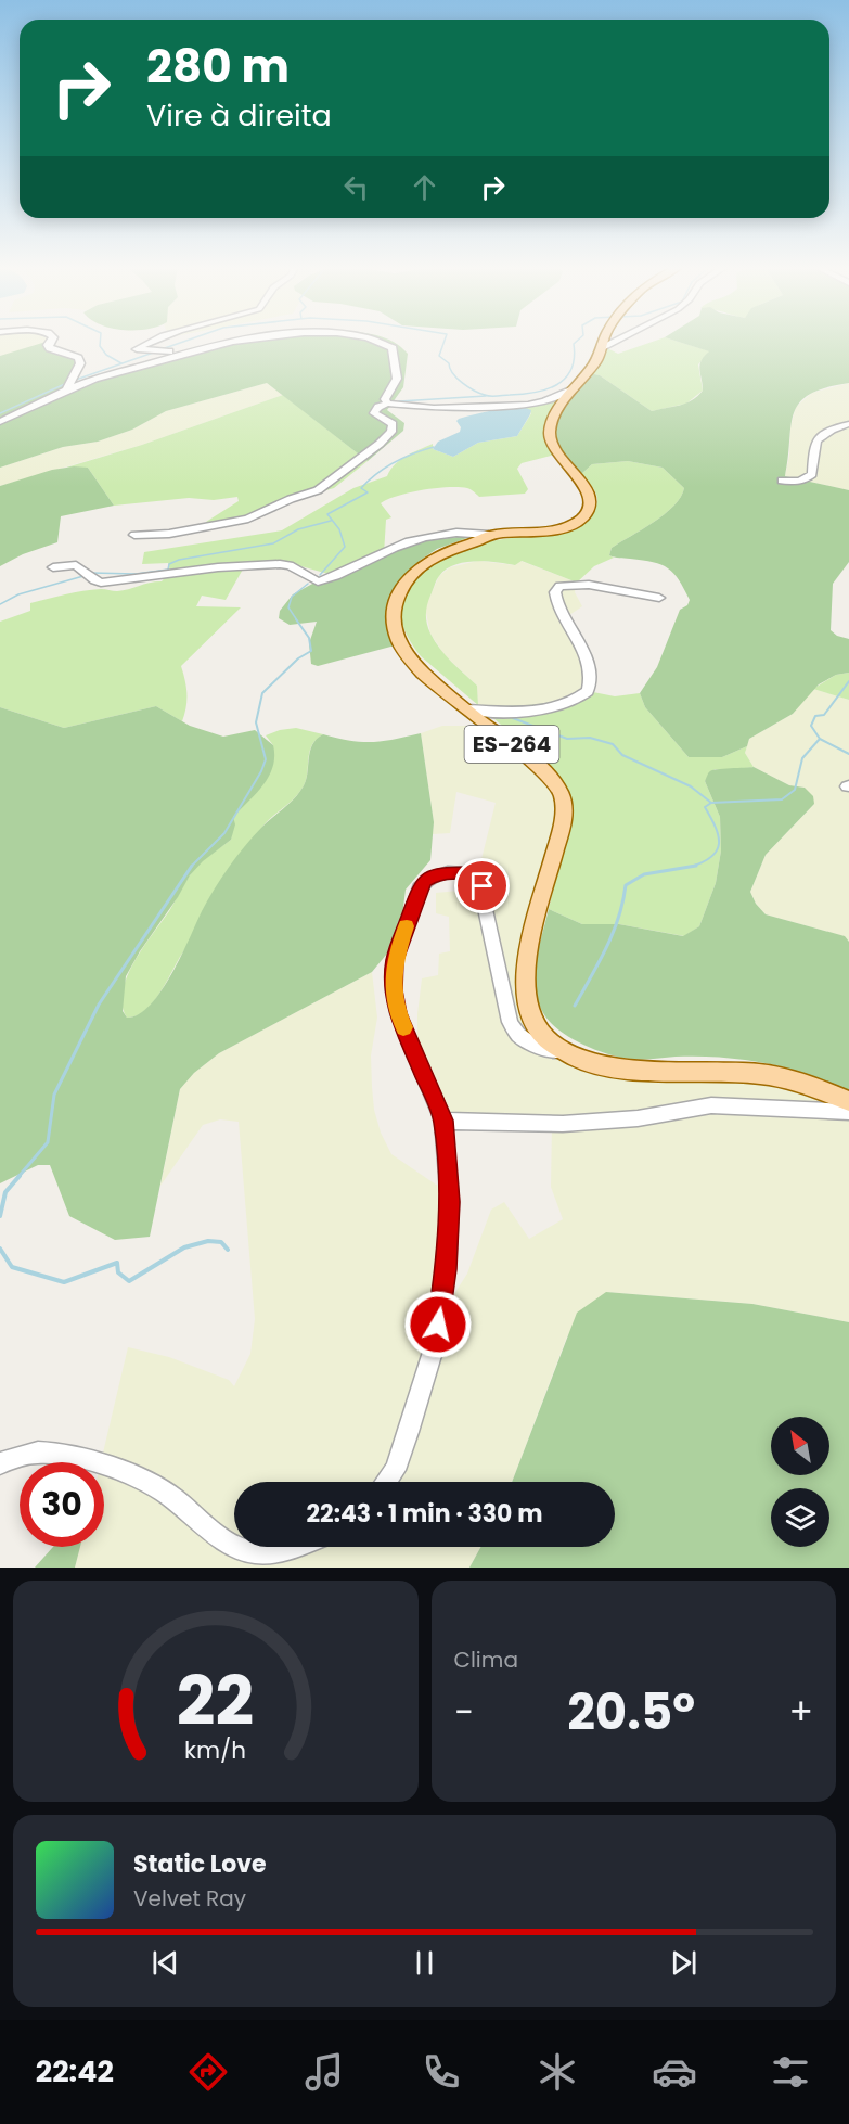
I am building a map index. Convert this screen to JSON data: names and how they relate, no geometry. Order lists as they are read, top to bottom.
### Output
{
  "streets": {
    "main road": ["ES-264"]
  },
  "north": "top left",
  "page": {
    "turn": ["280 m", "Vire à direita"],
    "limit": "30",
    "trip": "22:43 · 1 min · 330 m",
    "tile": "Clima",
    "heat": ["−", "20.5°", "+"],
    "song": ["Static Love", "Velvet Ray"],
    "tabs": "22:42",
    "gauge": ["22", "km/h"]
  }
}
